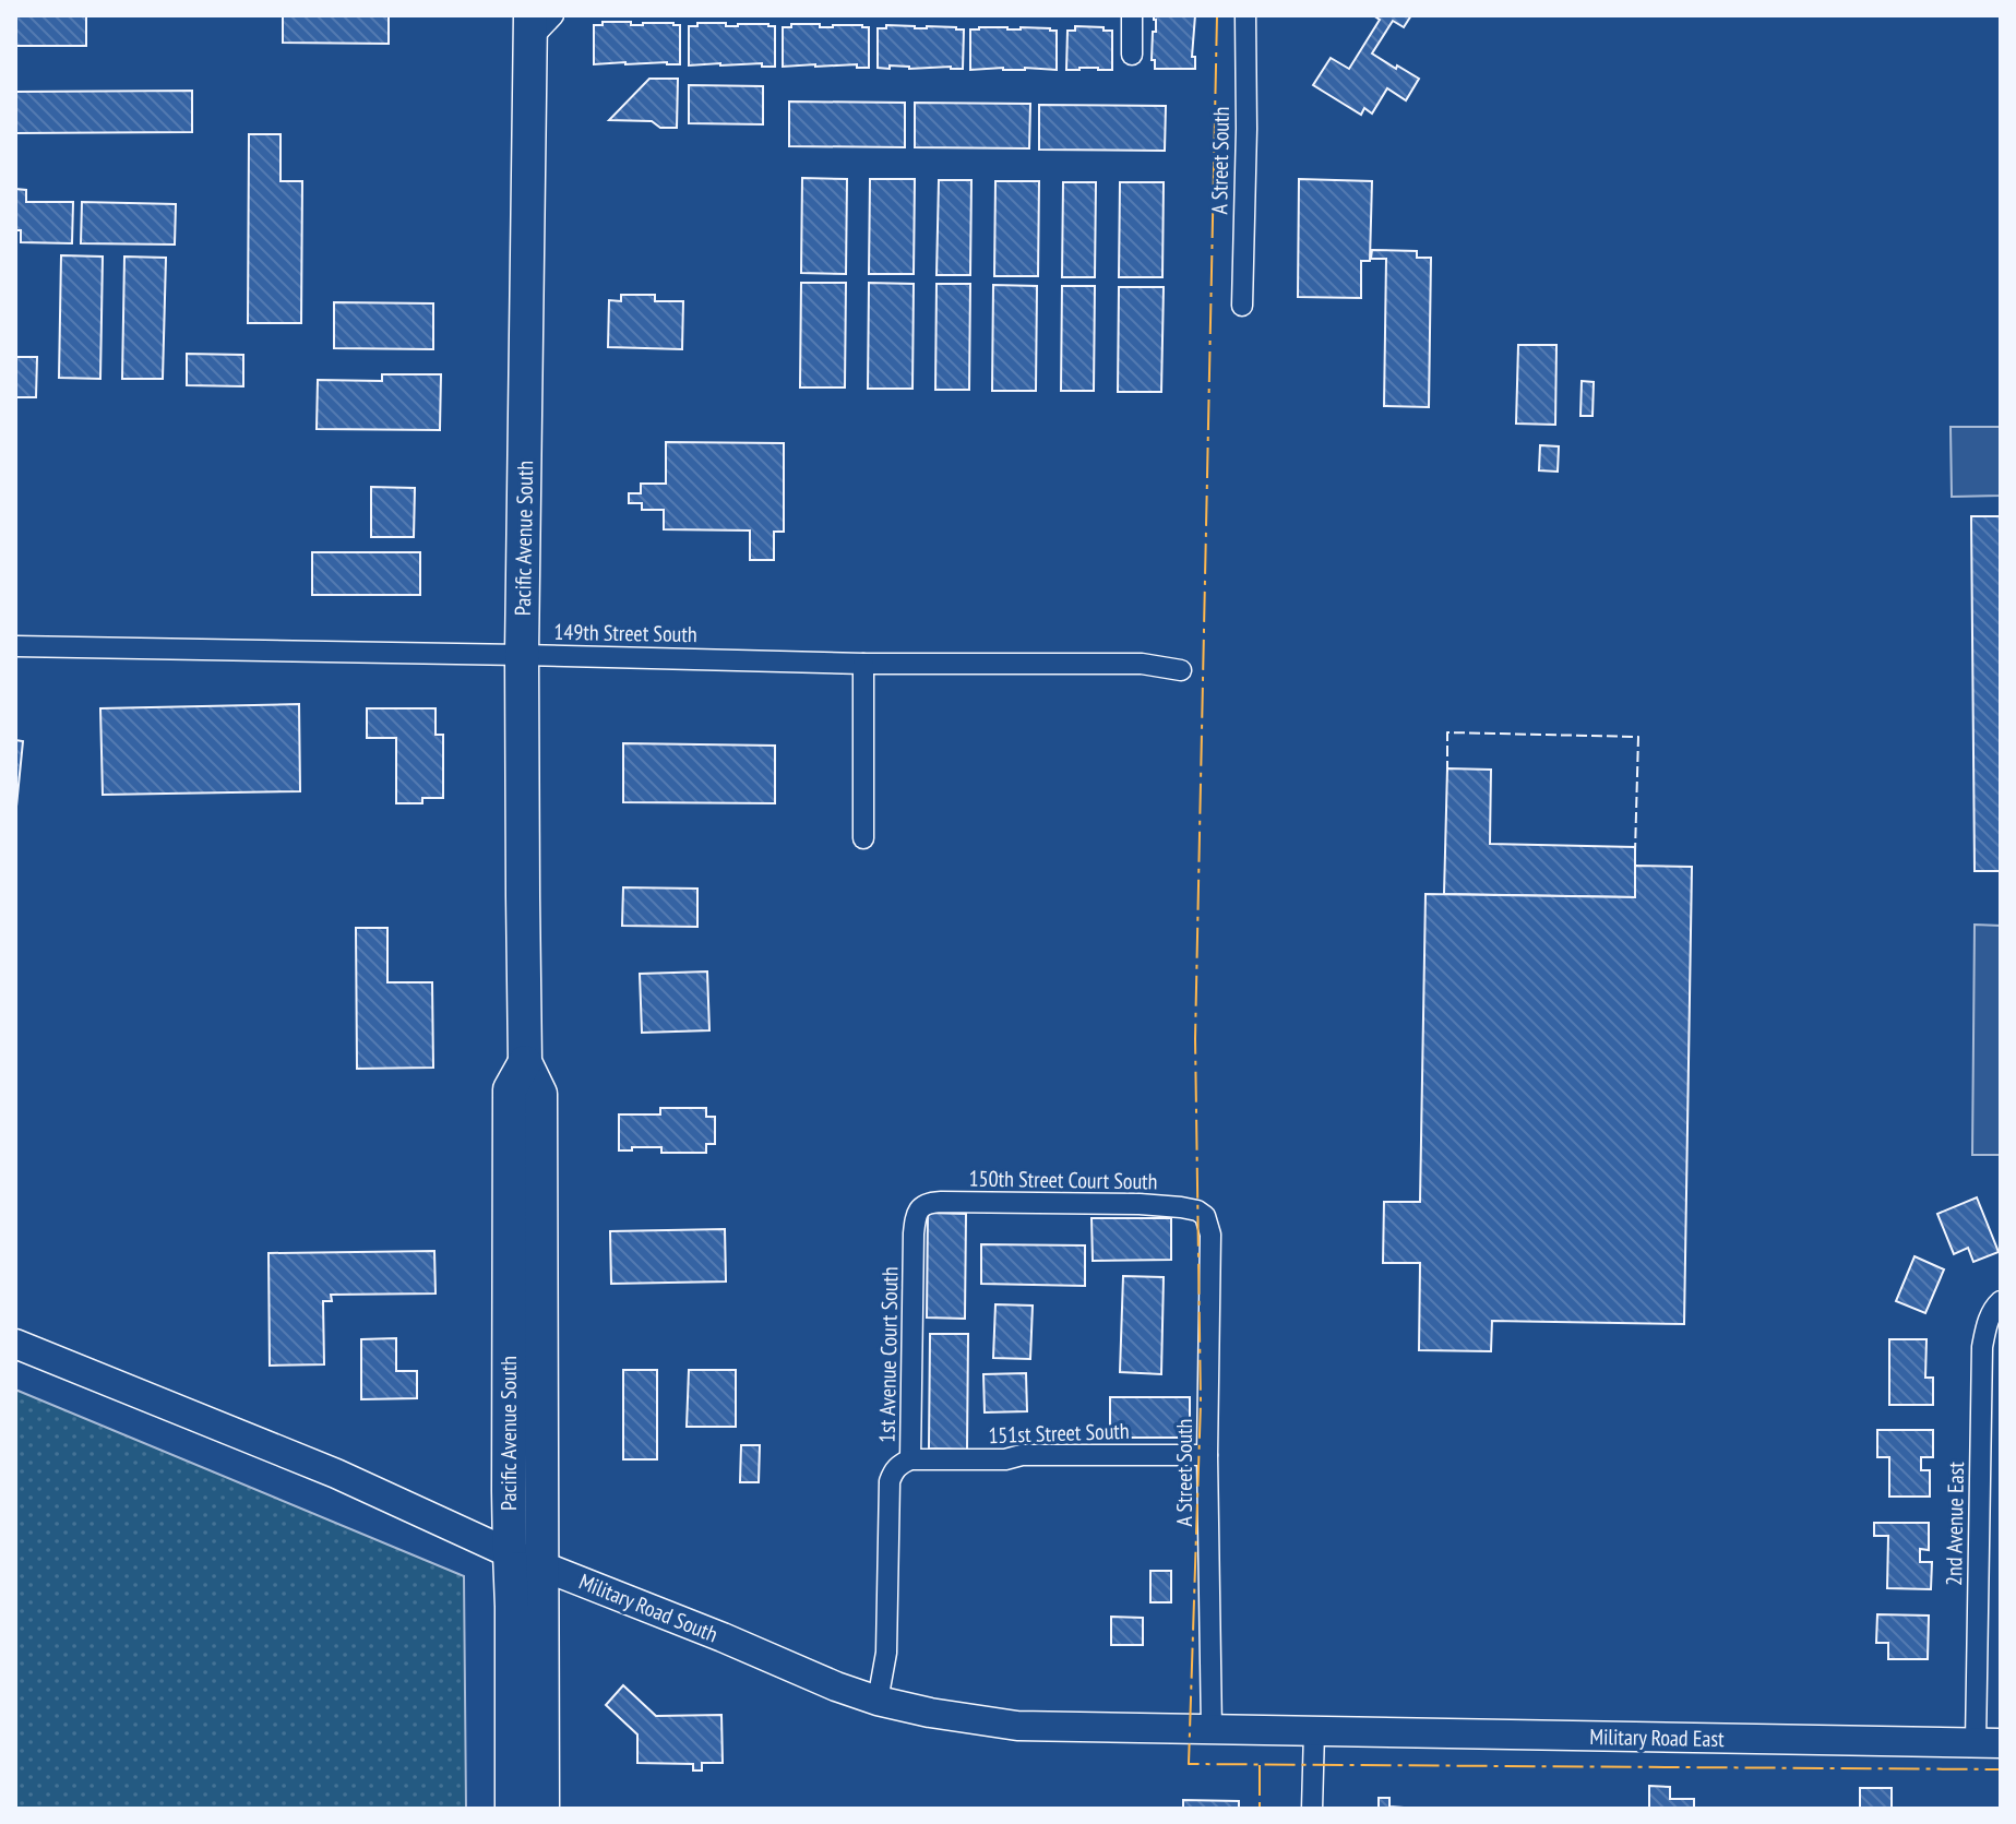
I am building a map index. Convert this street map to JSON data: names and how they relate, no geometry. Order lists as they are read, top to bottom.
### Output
{
  "streets": {
    "main road": ["Pacific Avenue South", "Military Road South", "Military Road East"],
    "street": [
      "A Street South",
      "149th Street South",
      "150th Street Court South",
      "1st Avenue Court South",
      "151st Street South",
      "2nd Avenue East"
    ]
  },
  "crossings": [
    ["A Street South", "150th Street Court South"],
    ["A Street South", "151st Street South"],
    ["A Street South", "Military Road South"],
    ["Pacific Avenue South", "149th Street South"],
    ["Pacific Avenue South", "Military Road South"],
    ["150th Street Court South", "1st Avenue Court South"],
    ["1st Avenue Court South", "151st Street South"],
    ["1st Avenue Court South", "Military Road South"],
    ["2nd Avenue East", "Military Road East"],
    ["Military Road South", "Military Road East"]
  ]
}
